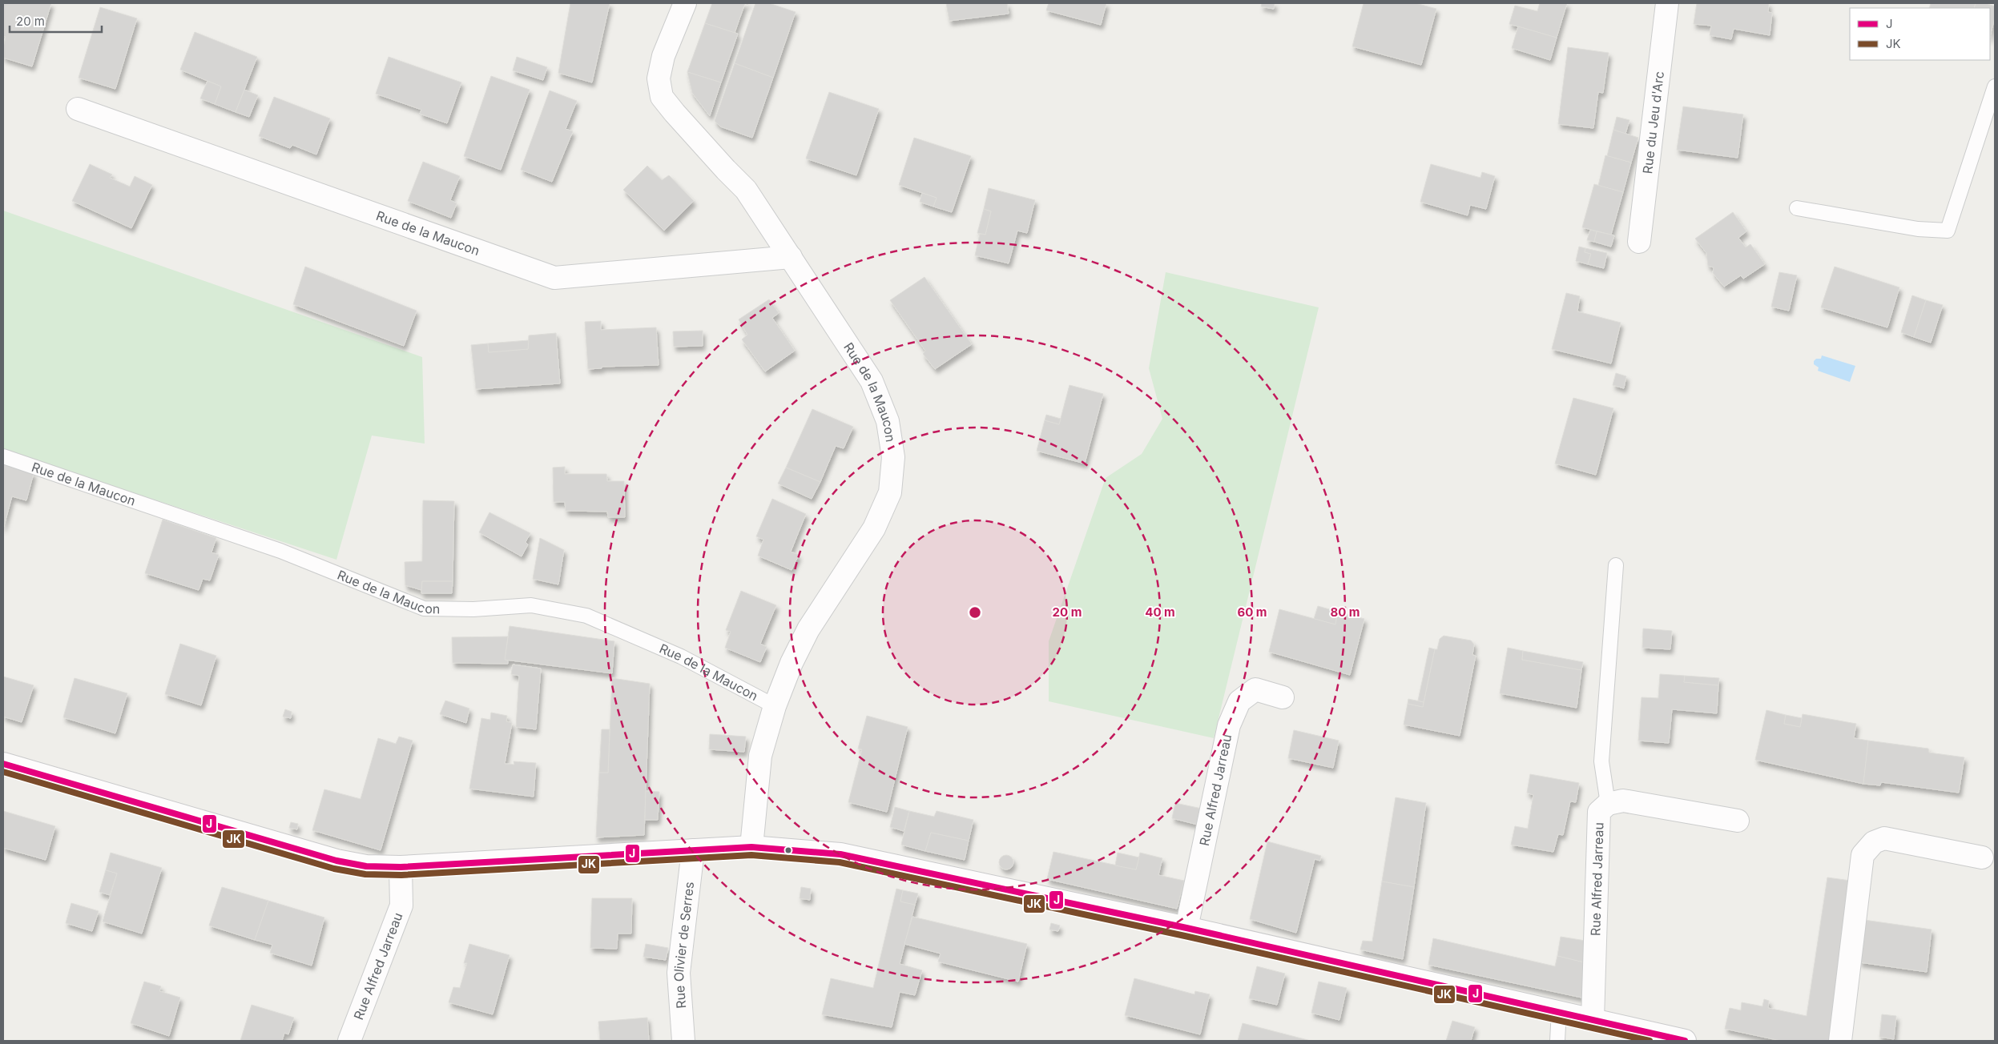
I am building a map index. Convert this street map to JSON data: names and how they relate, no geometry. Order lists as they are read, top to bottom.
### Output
{
  "streets": {
    "street": [
      "Rue du Jeu d'Arc",
      "Rue de la Maucon",
      "Rue Alfred Jarreau",
      "Rue Olivier de Serres"
    ]
  },
  "lines": ["transit line J", "transit line JK"],
  "legend": ["J", "JK"],
  "scale_bar": "20 m",
  "rings": [
    "20 m",
    "40 m",
    "60 m",
    "80 m"
  ]
}
